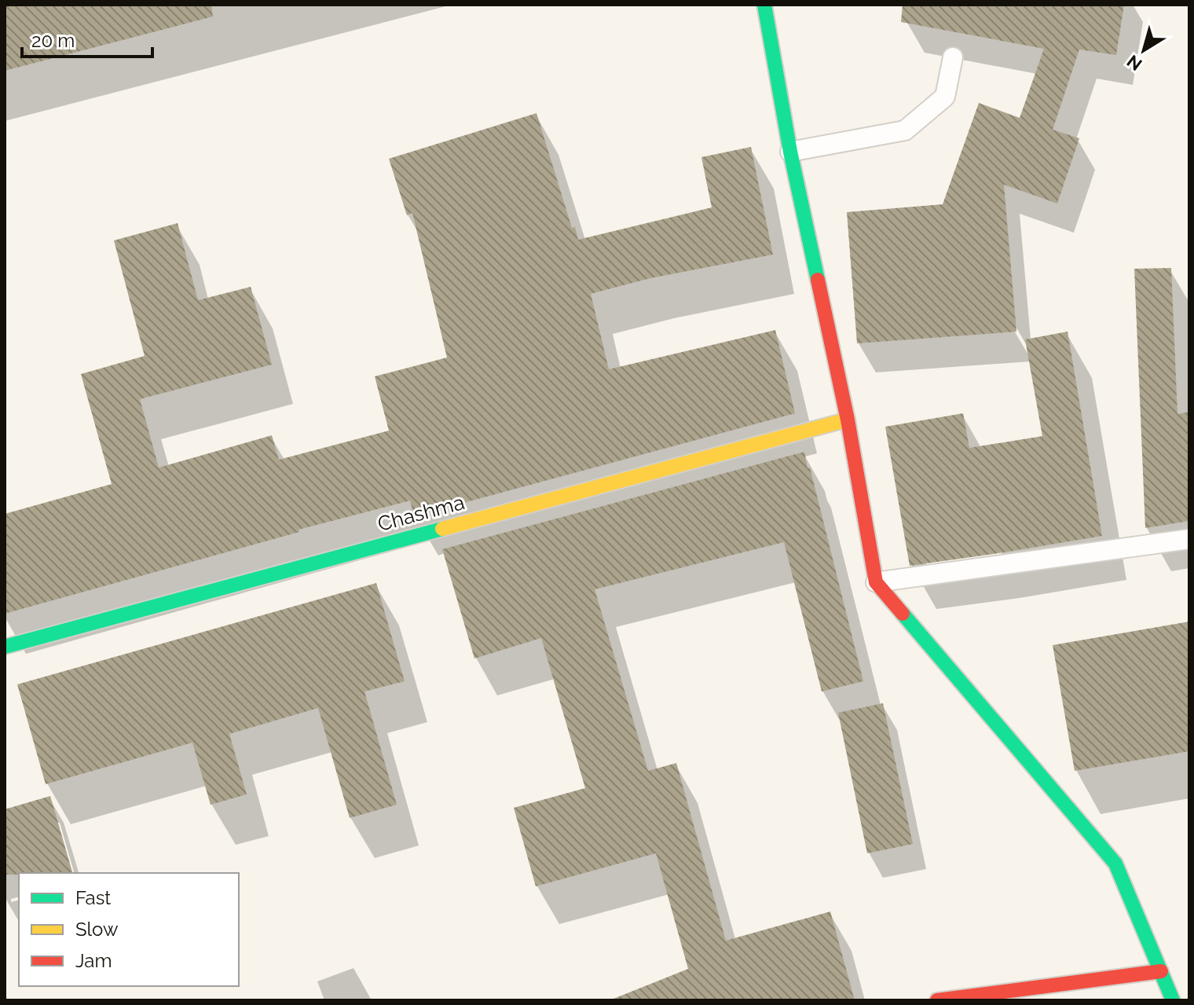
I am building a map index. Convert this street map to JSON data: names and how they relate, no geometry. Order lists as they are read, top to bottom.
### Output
{
  "streets": {
    "street": ["Chashma"]
  },
  "legend": ["Fast", "Slow", "Jam"],
  "scale_bar": "20 m",
  "north": "bottom left"
}
